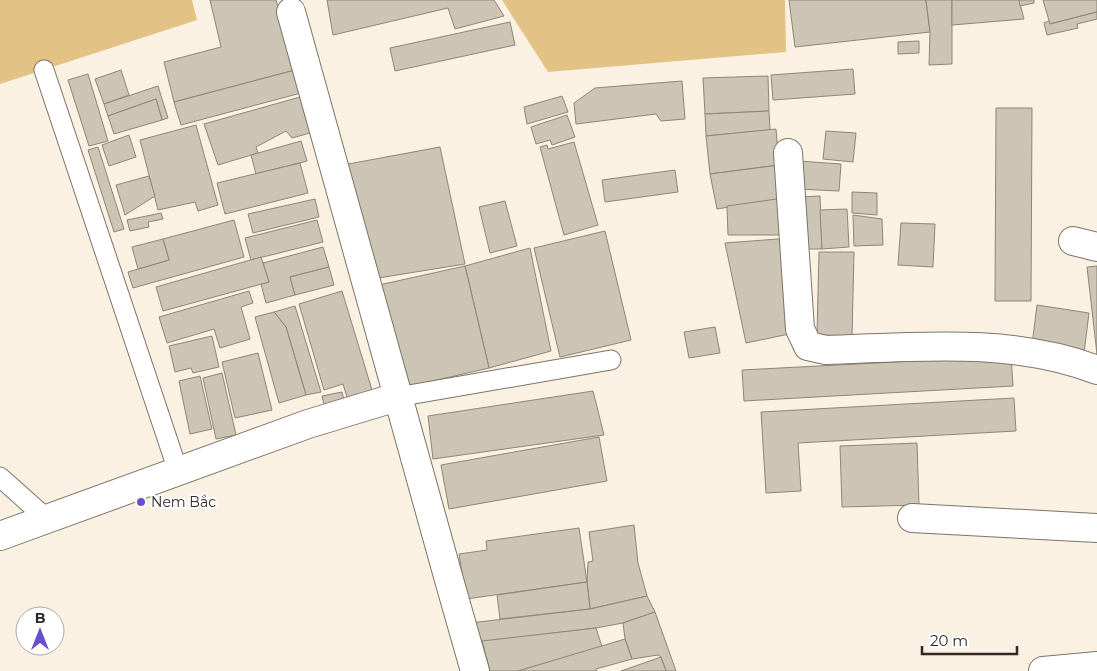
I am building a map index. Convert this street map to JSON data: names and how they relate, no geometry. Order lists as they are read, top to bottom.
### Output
{
  "places": ["Nem Bắc"],
  "scale_bar": "20 m",
  "north": "top"
}
